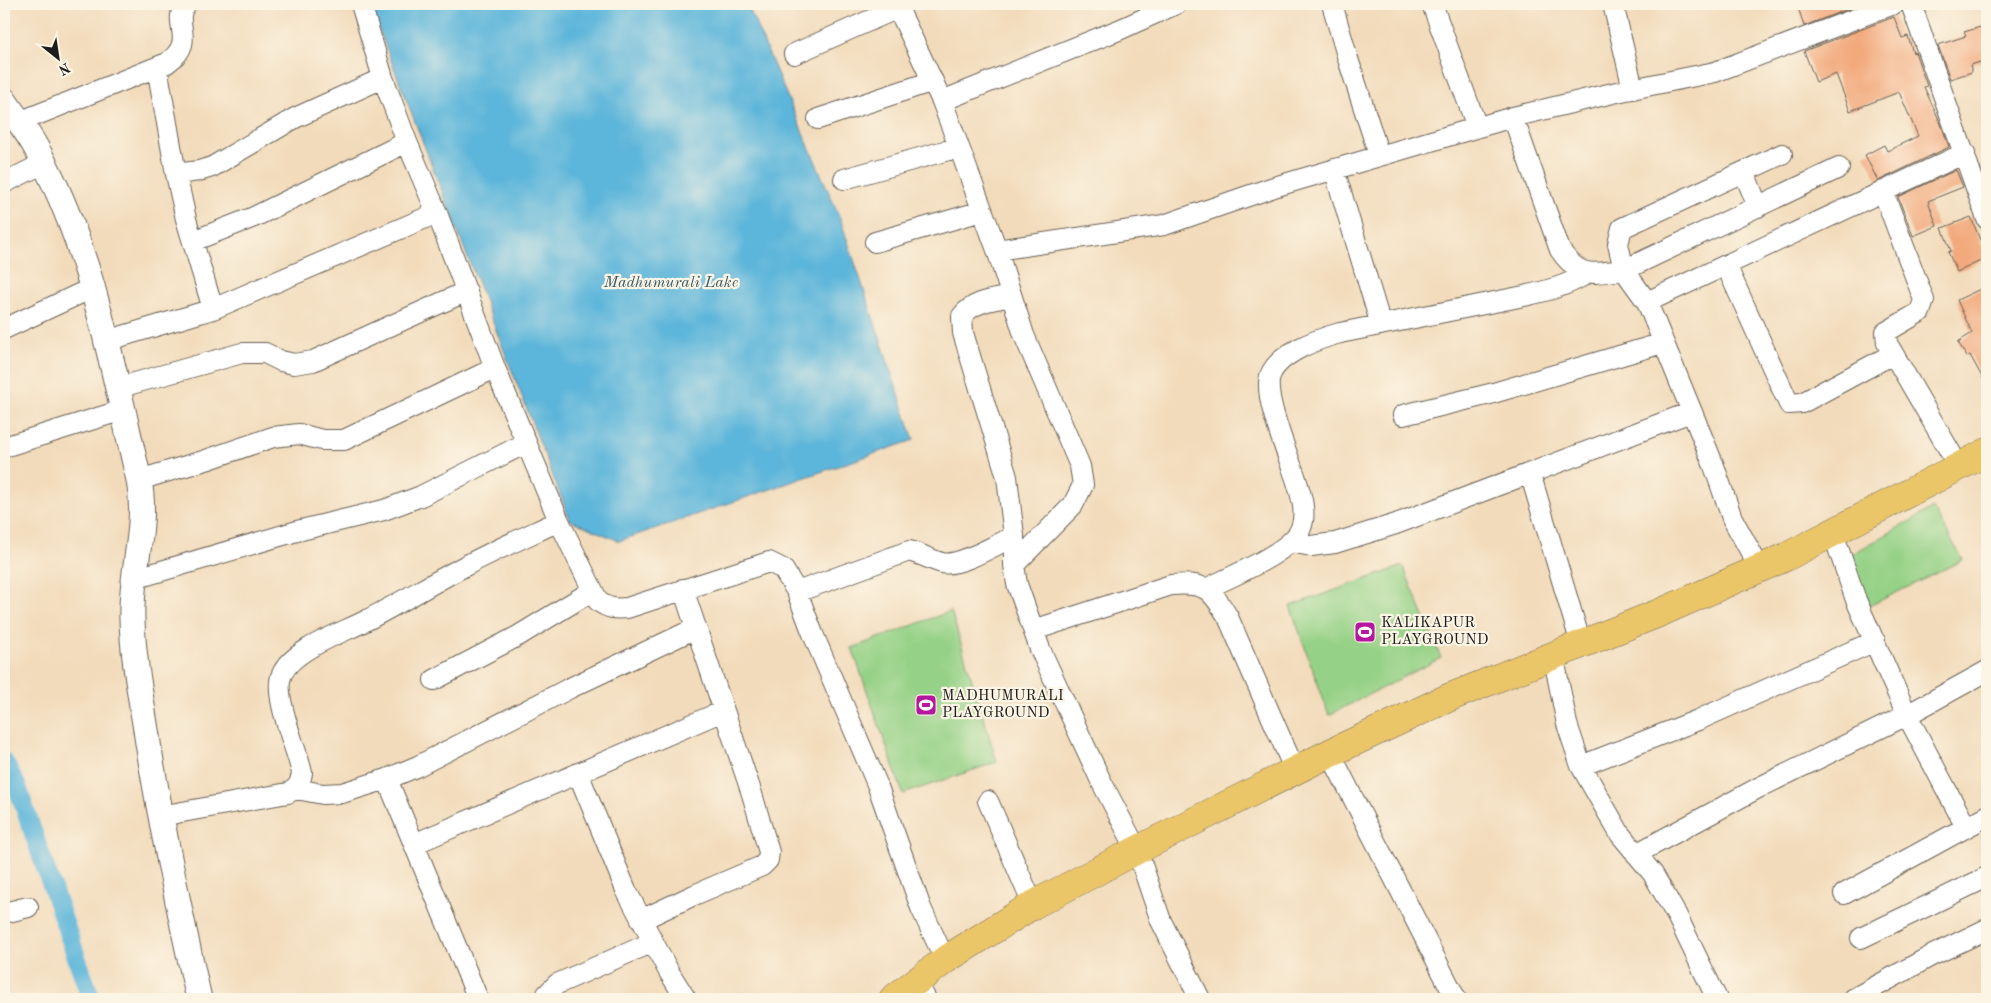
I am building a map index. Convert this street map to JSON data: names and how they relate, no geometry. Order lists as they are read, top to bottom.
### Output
{
  "water": ["Madhumurali Lake"],
  "places": {
    "sports": ["KALIKAPUR PLAYGROUND", "MADHUMURALI PLAYGROUND"]
  },
  "north": "bottom right"
}
